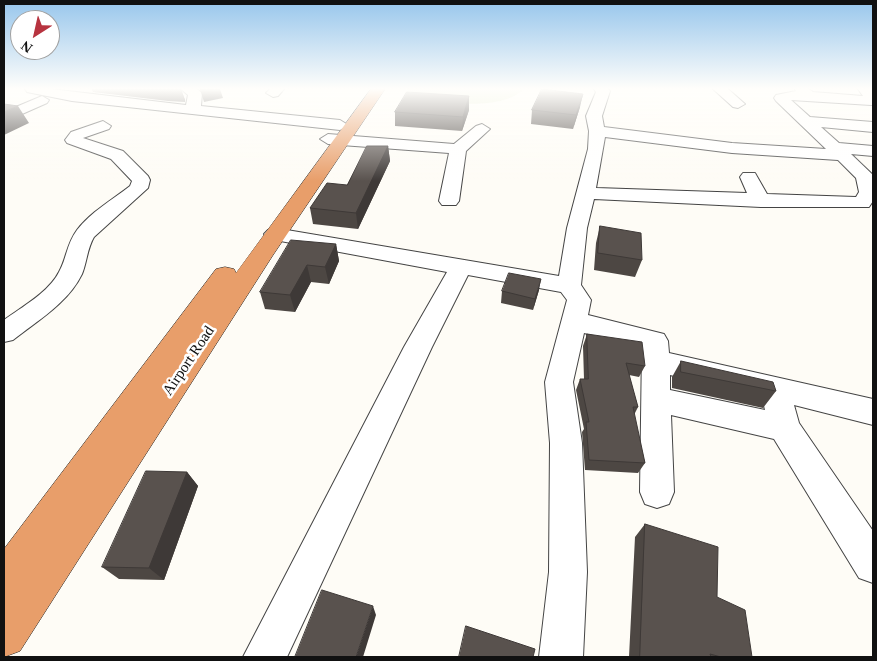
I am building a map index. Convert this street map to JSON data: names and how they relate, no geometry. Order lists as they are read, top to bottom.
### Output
{
  "streets": {
    "highway": ["Airport Road"]
  },
  "north": "bottom left"
}
